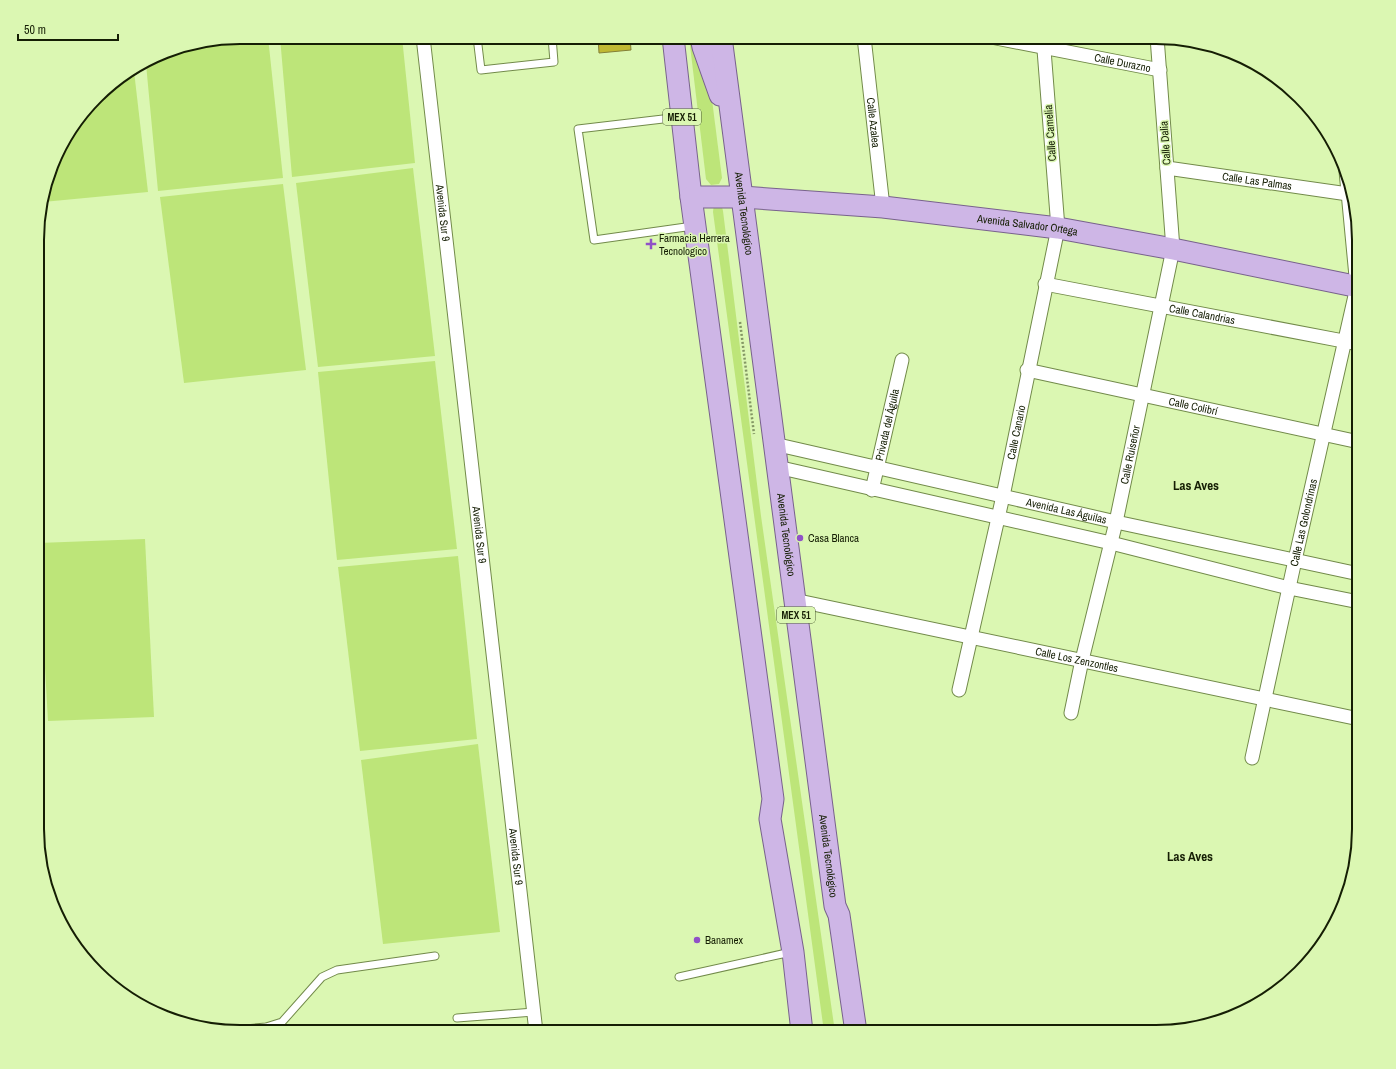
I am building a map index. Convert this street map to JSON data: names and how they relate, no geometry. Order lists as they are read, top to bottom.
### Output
{
  "streets": {
    "main road": ["MEX 51", "Avenida Tecnológico", "Avenida Salvador Ortega"],
    "street": [
      "Calle Durazno",
      "Calle Azalea",
      "Calle Camelia",
      "Calle Dalia",
      "Calle Las Palmas",
      "Avenida Sur 9",
      "Calle Calandrias",
      "Calle Colibrí",
      "Privada del Águila",
      "Calle Canario",
      "Calle Ruiseñor",
      "Avenida Las Águilas",
      "Calle Las Golondrinas",
      "Calle Los Zenzontles"
    ]
  },
  "crossings": [
    ["Calle Durazno", "Calle Dalia"],
    ["MEX 51", "Avenida Salvador Ortega"],
    ["Calle Azalea", "Avenida Salvador Ortega"],
    ["Calle Camelia", "Avenida Salvador Ortega"],
    ["Calle Camelia", "Calle Canario"],
    ["Calle Dalia", "Calle Las Palmas"],
    ["Calle Dalia", "Avenida Salvador Ortega"],
    ["Calle Dalia", "Calle Ruiseñor"],
    ["Avenida Tecnológico", "Avenida Salvador Ortega"],
    ["Avenida Tecnológico", "Avenida Las Águilas"],
    ["Avenida Tecnológico", "Calle Los Zenzontles"],
    ["Avenida Salvador Ortega", "Calle Canario"],
    ["Avenida Salvador Ortega", "Calle Ruiseñor"],
    ["Calle Calandrias", "Calle Canario"],
    ["Calle Calandrias", "Calle Ruiseñor"],
    ["Calle Calandrias", "Calle Las Golondrinas"],
    ["Calle Colibrí", "Calle Canario"],
    ["Calle Colibrí", "Calle Ruiseñor"],
    ["Calle Colibrí", "Calle Las Golondrinas"],
    ["Privada del Águila", "Avenida Las Águilas"],
    ["Calle Canario", "Avenida Las Águilas"],
    ["Calle Canario", "Calle Los Zenzontles"],
    ["Calle Ruiseñor", "Avenida Las Águilas"],
    ["Calle Ruiseñor", "Calle Los Zenzontles"],
    ["Avenida Las Águilas", "Calle Las Golondrinas"],
    ["Calle Las Golondrinas", "Calle Los Zenzontles"]
  ],
  "districts": ["Las Aves", "Las Aves"],
  "places": {
    "health": ["Farmacia Herrera Tecnologico"],
    "other": ["Casa Blanca", "Banamex"]
  },
  "scale_bar": "50 m"
}
